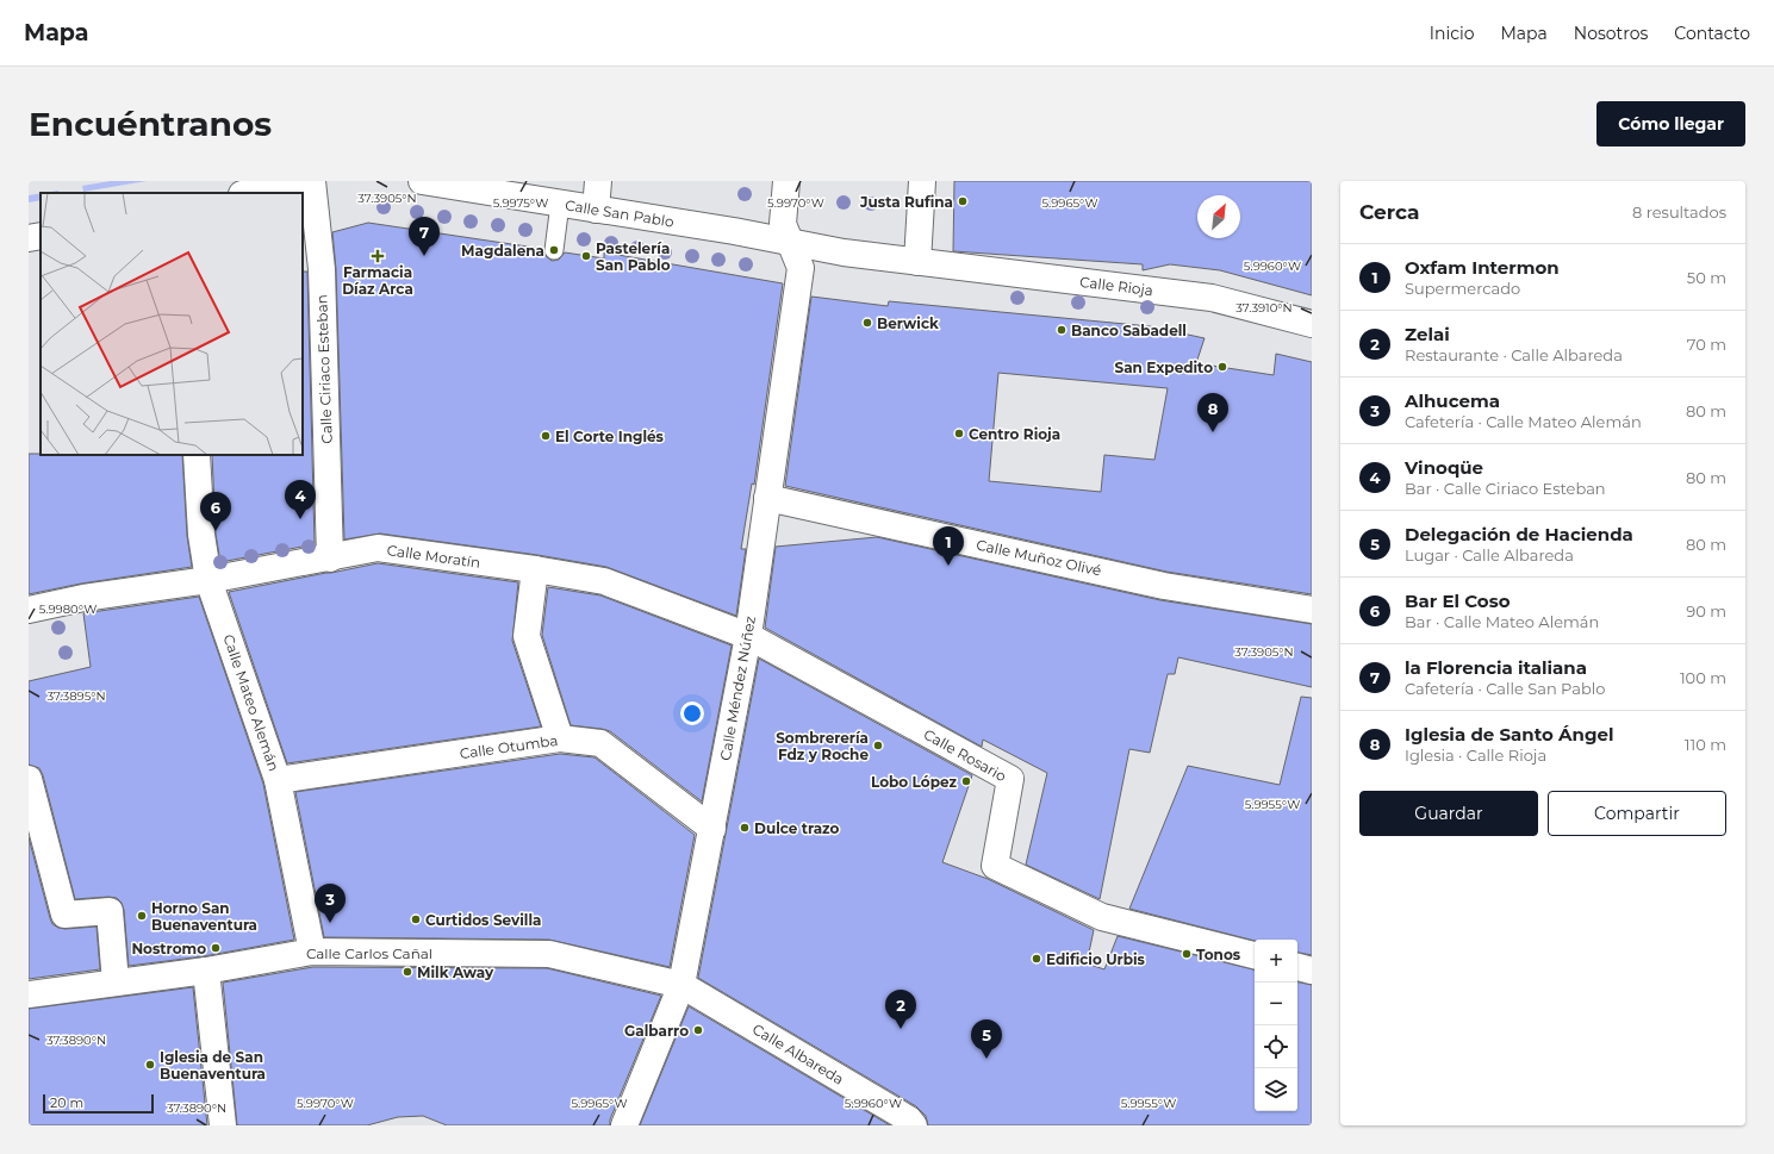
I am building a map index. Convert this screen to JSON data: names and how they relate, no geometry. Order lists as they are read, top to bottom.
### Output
{
  "streets": {
    "street": [
      "Calle San Pablo",
      "Calle Rioja",
      "Calle Ciriaco Esteban",
      "Calle Moratín",
      "Calle Muñoz Olivé",
      "Calle Méndez Núñez",
      "Calle Mateo Alemán",
      "Calle Otumba",
      "Calle Rosario",
      "Calle Carlos Cañal",
      "Calle Albareda"
    ]
  },
  "crossings": [
    ["Calle San Pablo", "Calle Rioja"],
    ["Calle San Pablo", "Calle Méndez Núñez"],
    ["Calle Ciriaco Esteban", "Calle Moratín"],
    ["Calle Moratín", "Calle Méndez Núñez"],
    ["Calle Moratín", "Calle Mateo Alemán"],
    ["Calle Moratín", "Calle Rosario"],
    ["Calle Muñoz Olivé", "Calle Méndez Núñez"],
    ["Calle Méndez Núñez", "Calle Otumba"],
    ["Calle Méndez Núñez", "Calle Rosario"],
    ["Calle Méndez Núñez", "Calle Carlos Cañal"],
    ["Calle Méndez Núñez", "Calle Albareda"],
    ["Calle Mateo Alemán", "Calle Otumba"],
    ["Calle Mateo Alemán", "Calle Carlos Cañal"],
    ["Calle Carlos Cañal", "Calle Albareda"]
  ],
  "places": {
    "other": [
      "Justa Rufina",
      "Magdalena",
      "Pastelería San Pablo",
      "Berwick",
      "Banco Sabadell",
      "San Expedito",
      "Centro Rioja",
      "El Corte Inglés",
      "Sombrerería Fdz y Roche",
      "Lobo López",
      "Dulce trazo",
      "Horno San Buenaventura",
      "Curtidos Sevilla",
      "Nostromo",
      "Tonos",
      "Edificio Urbis",
      "Milk Away",
      "Galbarro",
      "Iglesia de San Buenaventura"
    ],
    "health": ["Farmacia Díaz Arca"]
  },
  "scale_bar": "20 m",
  "north": "top right",
  "page": {
    "header": "Mapa",
    "nav": [
      "Inicio",
      "Mapa",
      "Nosotros",
      "Contacto"
    ],
    "buttons": [
      "Cómo llegar",
      ["Guardar", "Compartir"]
    ],
    "title": "Encuéntranos",
    "heading": ["Cerca", "8 resultados"],
    "pins": [
      "7",
      "8",
      "4",
      "6",
      "1",
      "3",
      "2",
      "5"
    ],
    "list": [
      {
        "mark": "1",
        "name": "Oxfam Intermon",
        "note": "Supermercado",
        "value": "50 m"
      },
      {
        "mark": "2",
        "name": "Zelai",
        "note": "Restaurante · Calle Albareda",
        "value": "70 m"
      },
      {
        "mark": "3",
        "name": "Alhucema",
        "note": "Cafetería · Calle Mateo Alemán",
        "value": "80 m"
      },
      {
        "mark": "4",
        "name": "Vinoqüe",
        "note": "Bar · Calle Ciriaco Esteban",
        "value": "80 m"
      },
      {
        "mark": "5",
        "name": "Delegación de Hacienda",
        "note": "Lugar · Calle Albareda",
        "value": "80 m"
      },
      {
        "mark": "6",
        "name": "Bar El Coso",
        "note": "Bar · Calle Mateo Alemán",
        "value": "90 m"
      },
      {
        "mark": "7",
        "name": "la Florencia italiana",
        "note": "Cafetería · Calle San Pablo",
        "value": "100 m"
      },
      {
        "mark": "8",
        "name": "Iglesia de Santo Ángel",
        "note": "Iglesia · Calle Rioja",
        "value": "110 m"
      }
    ],
    "map_buttons": ["+", "−"],
    "scale": "20 m"
  },
  "coordinates": [
    "37.3905°N",
    "5.9975°W",
    "5.9970°W",
    "5.9965°W",
    "5.9960°W",
    "37.3910°N",
    "5.9980°W",
    "37.3895°N",
    "5.9955°W",
    "37.3890°N"
  ]
}
